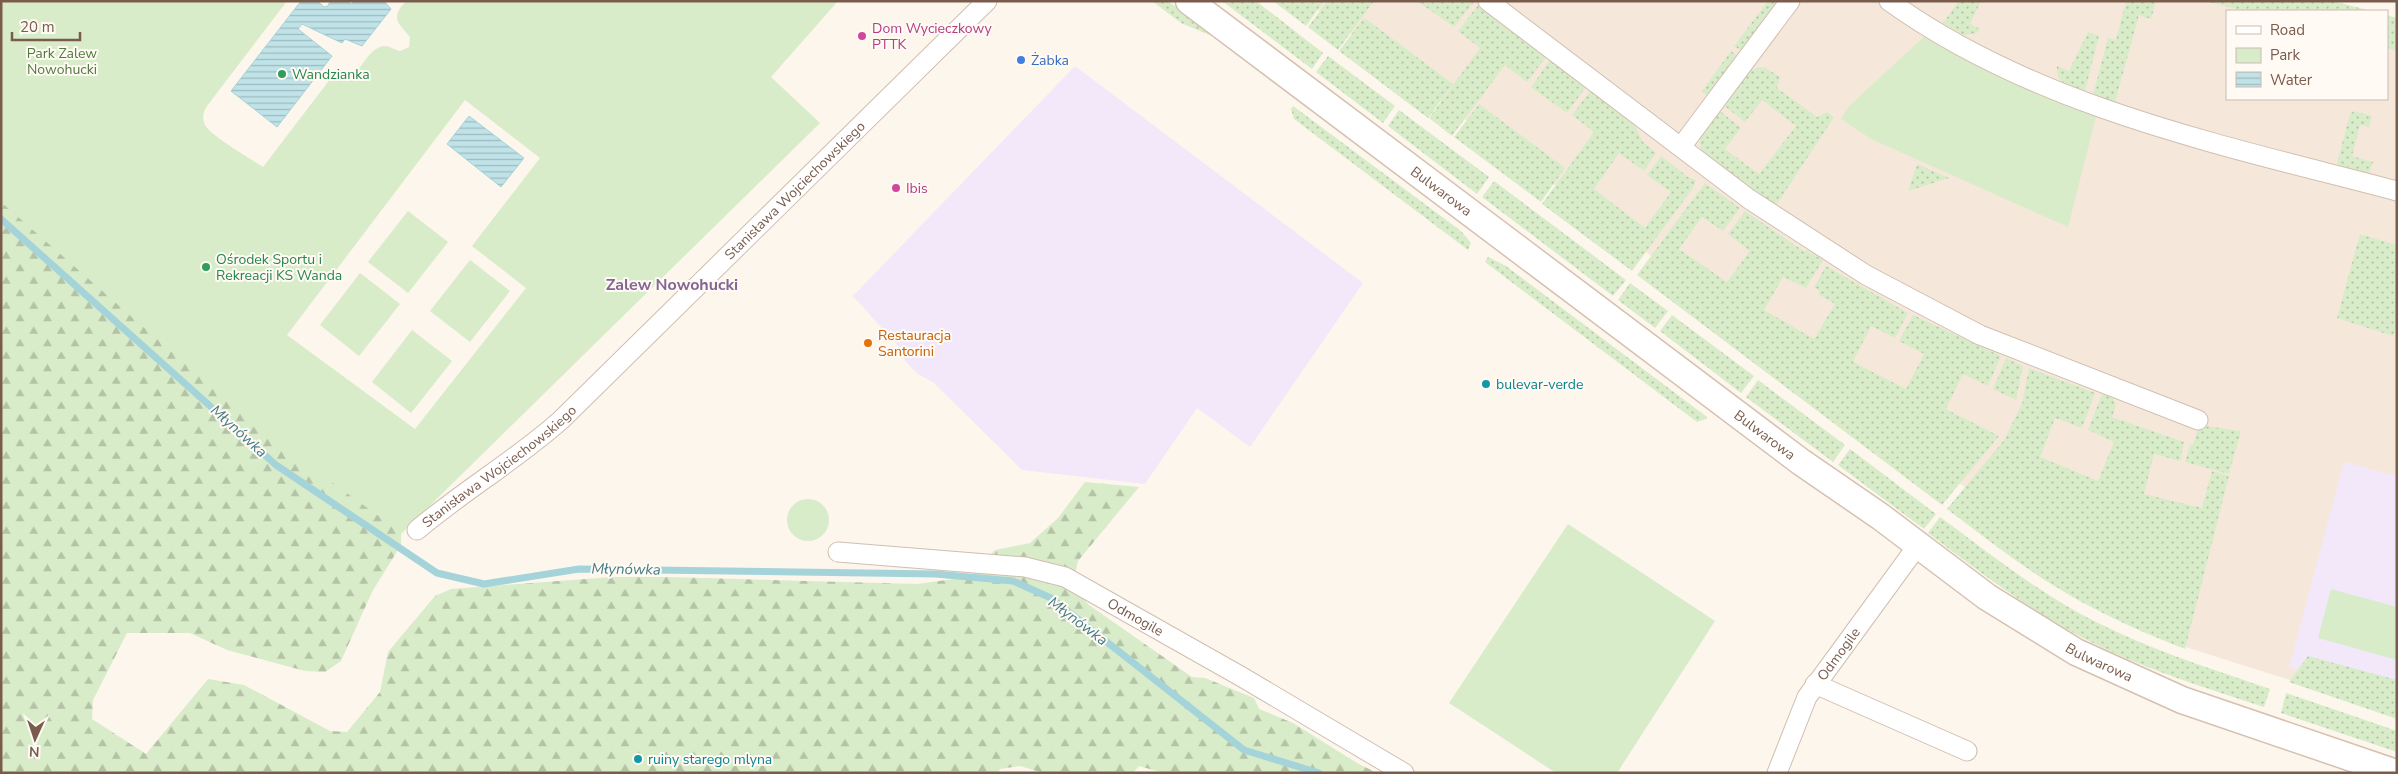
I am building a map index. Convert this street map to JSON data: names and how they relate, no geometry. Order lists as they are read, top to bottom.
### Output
{
  "streets": {
    "street": ["Stanisława Wojciechowskiego", "Bulwarowa", "Odmogile"]
  },
  "crossings": [
    ["Bulwarowa", "Odmogile"]
  ],
  "districts": ["Zalew Nowohucki"],
  "water": ["Młynówka"],
  "parks": ["Park Zalew Nowohucki"],
  "places": [
    "Dom Wycieczkowy PTTK",
    "Żabka",
    "Wandzianka",
    "Ibis",
    "Ośrodek Sportu i Rekreacji KS Wanda",
    "Restauracja Santorini",
    "bulevar-verde",
    "ruiny starego mlyna"
  ],
  "legend": ["Road", "Park", "Water"],
  "scale_bar": "20 m",
  "north": "bottom"
}
